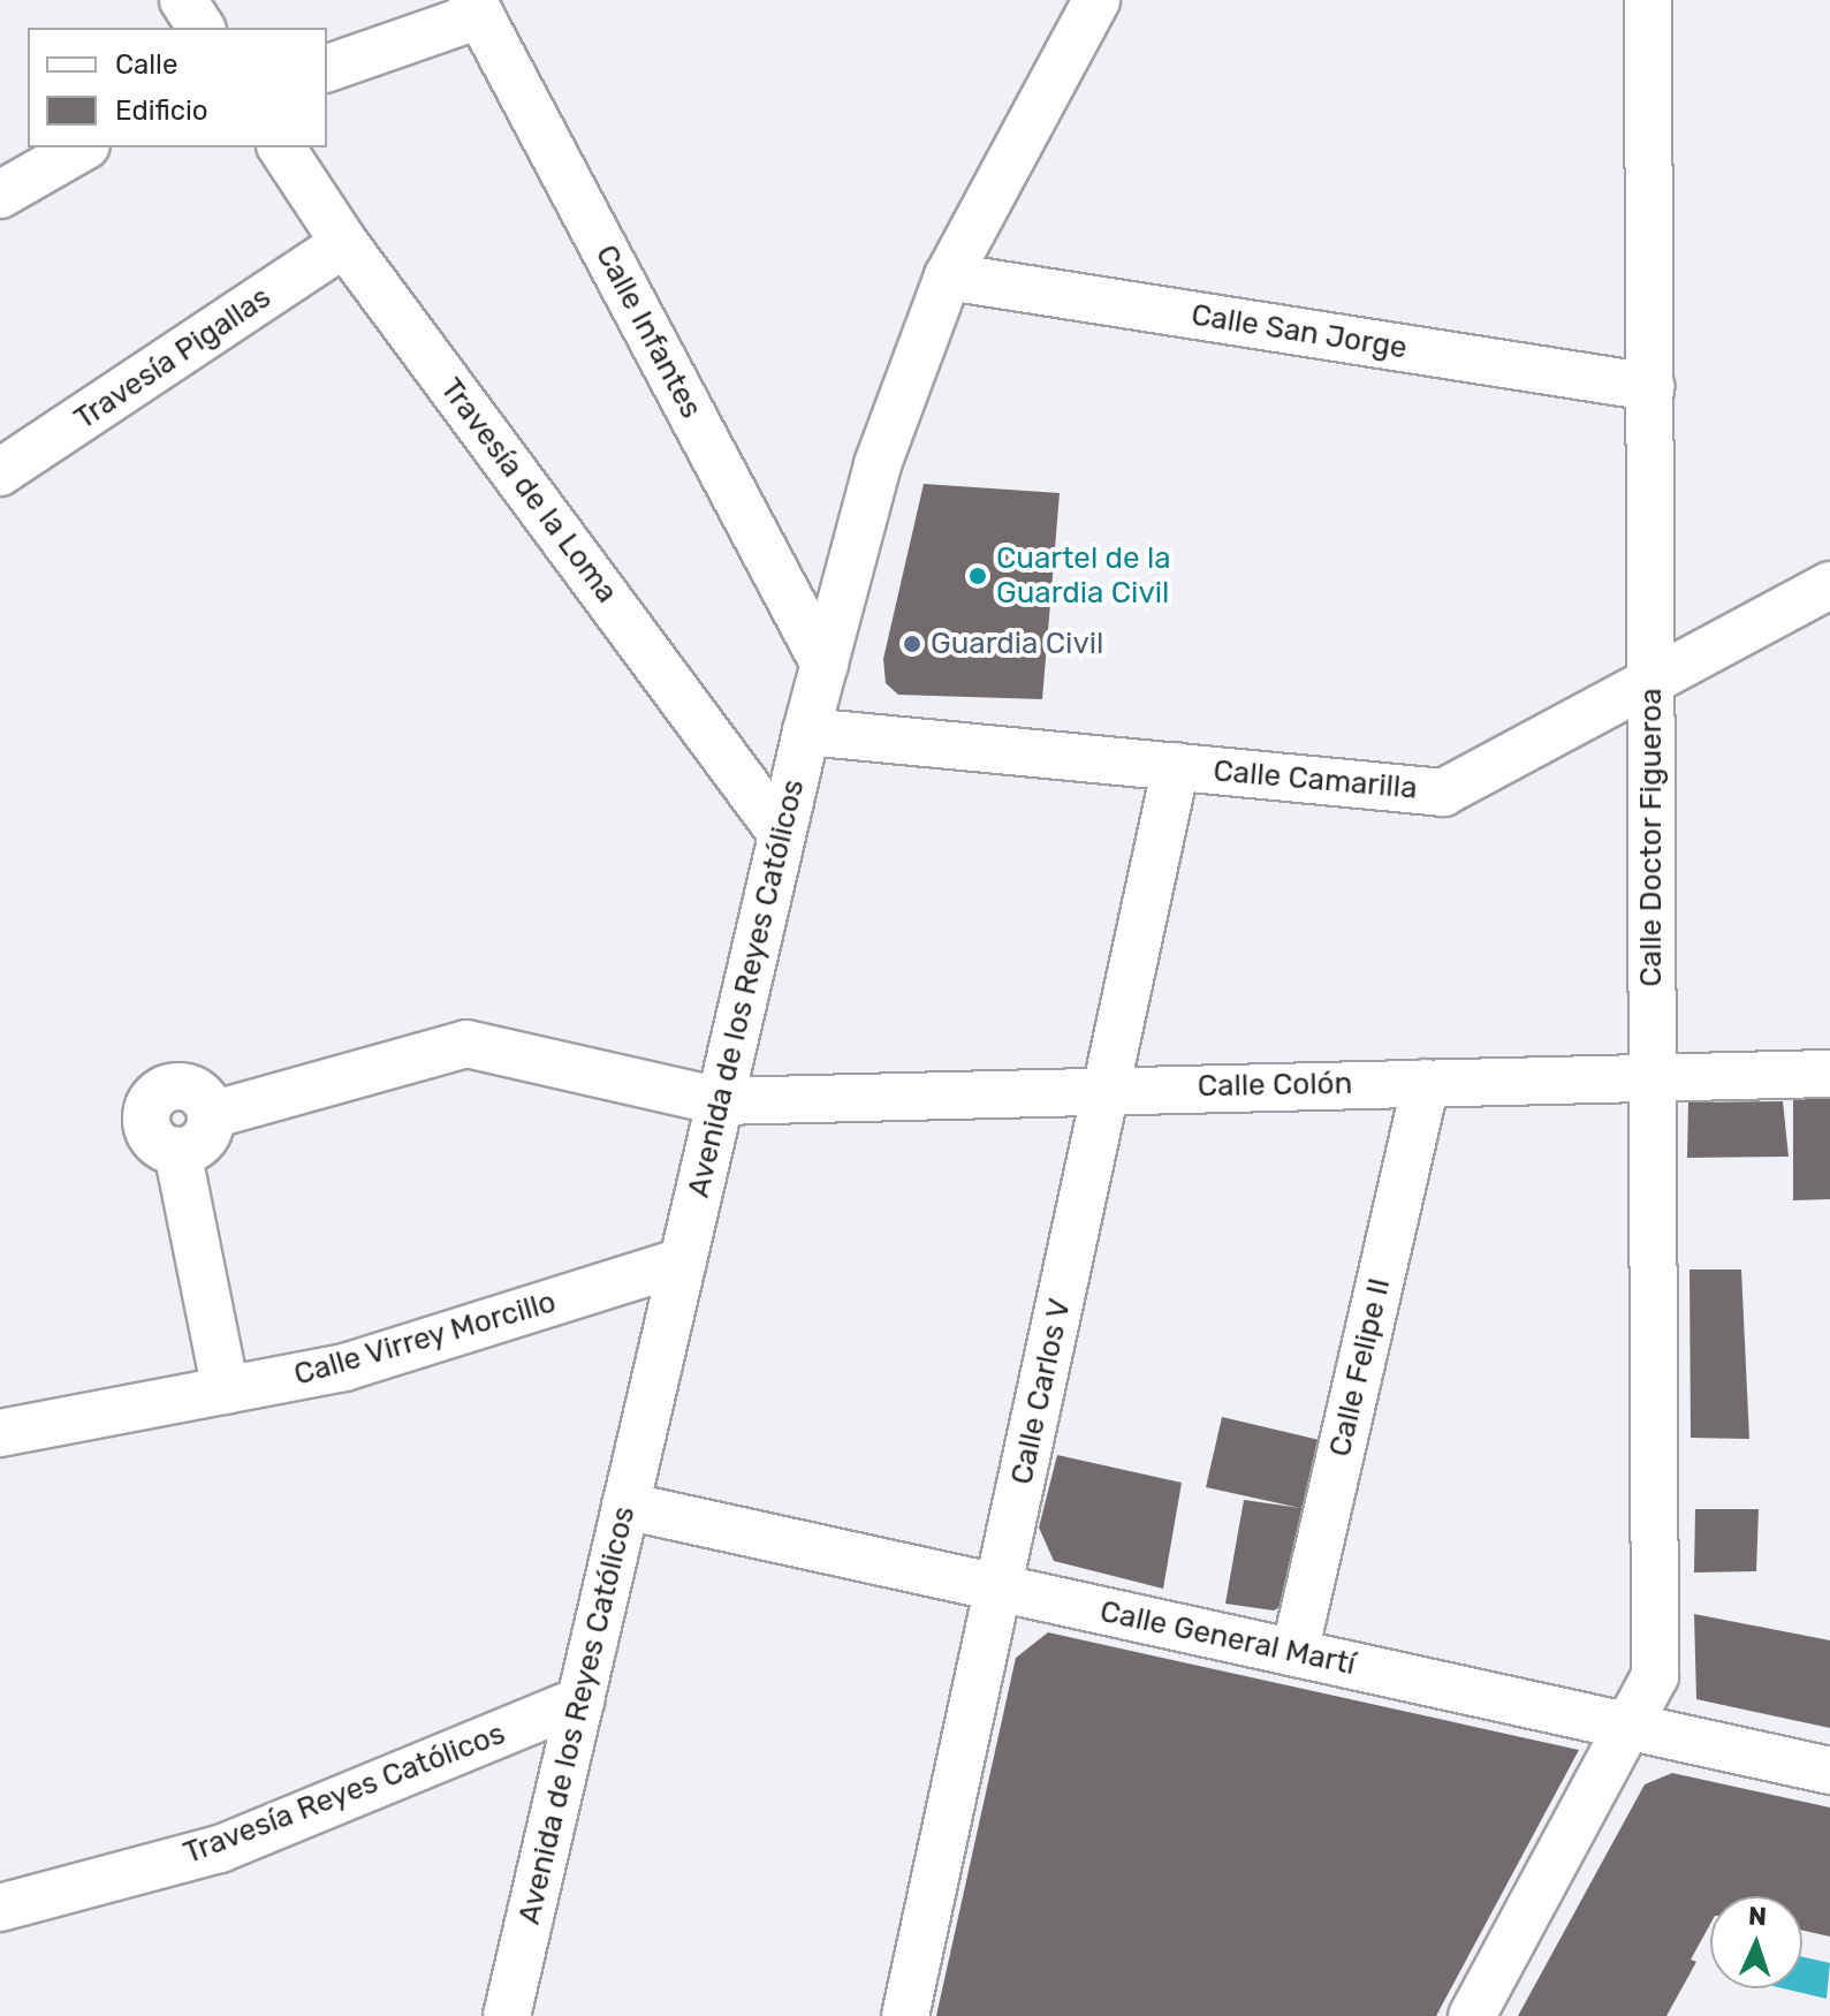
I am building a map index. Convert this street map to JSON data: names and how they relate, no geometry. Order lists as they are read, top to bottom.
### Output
{
  "streets": {
    "street": [
      "Calle Infantes",
      "Calle San Jorge",
      "Travesía Pigallas",
      "Travesía de la Loma",
      "Calle Camarilla",
      "Calle Doctor Figueroa",
      "Avenida de los Reyes Católicos",
      "Calle Colón",
      "Calle Virrey Morcillo",
      "Calle Felipe II",
      "Calle Carlos V",
      "Calle General Martí",
      "Travesía Reyes Católicos"
    ]
  },
  "crossings": [
    ["Calle Infantes", "Avenida de los Reyes Católicos"],
    ["Calle San Jorge", "Calle Doctor Figueroa"],
    ["Calle San Jorge", "Avenida de los Reyes Católicos"],
    ["Travesía Pigallas", "Travesía de la Loma"],
    ["Travesía de la Loma", "Avenida de los Reyes Católicos"],
    ["Calle Camarilla", "Calle Doctor Figueroa"],
    ["Calle Camarilla", "Avenida de los Reyes Católicos"],
    ["Calle Camarilla", "Calle Carlos V"],
    ["Calle Doctor Figueroa", "Calle Colón"],
    ["Calle Doctor Figueroa", "Calle General Martí"],
    ["Avenida de los Reyes Católicos", "Calle Colón"],
    ["Avenida de los Reyes Católicos", "Calle Virrey Morcillo"],
    ["Avenida de los Reyes Católicos", "Calle General Martí"],
    ["Avenida de los Reyes Católicos", "Travesía Reyes Católicos"],
    ["Calle Colón", "Calle Virrey Morcillo"],
    ["Calle Colón", "Calle Felipe II"],
    ["Calle Colón", "Calle Carlos V"],
    ["Calle Felipe II", "Calle General Martí"],
    ["Calle Carlos V", "Calle General Martí"]
  ],
  "places": ["Cuartel de la Guardia Civil", "Guardia Civil"],
  "legend": ["Calle", "Edificio"],
  "north": "top"
}
